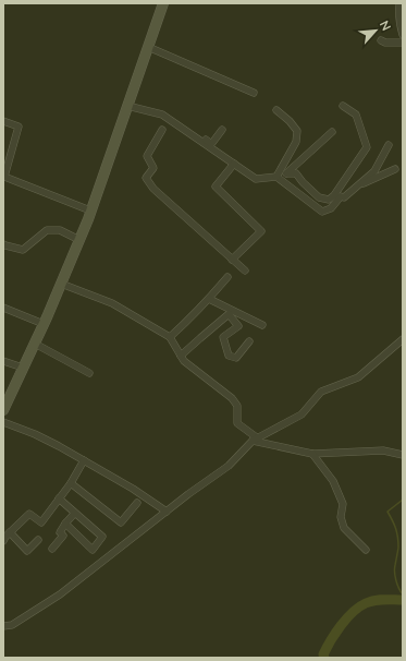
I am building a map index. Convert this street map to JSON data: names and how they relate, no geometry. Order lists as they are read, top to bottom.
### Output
{
  "north": "top right"
}
